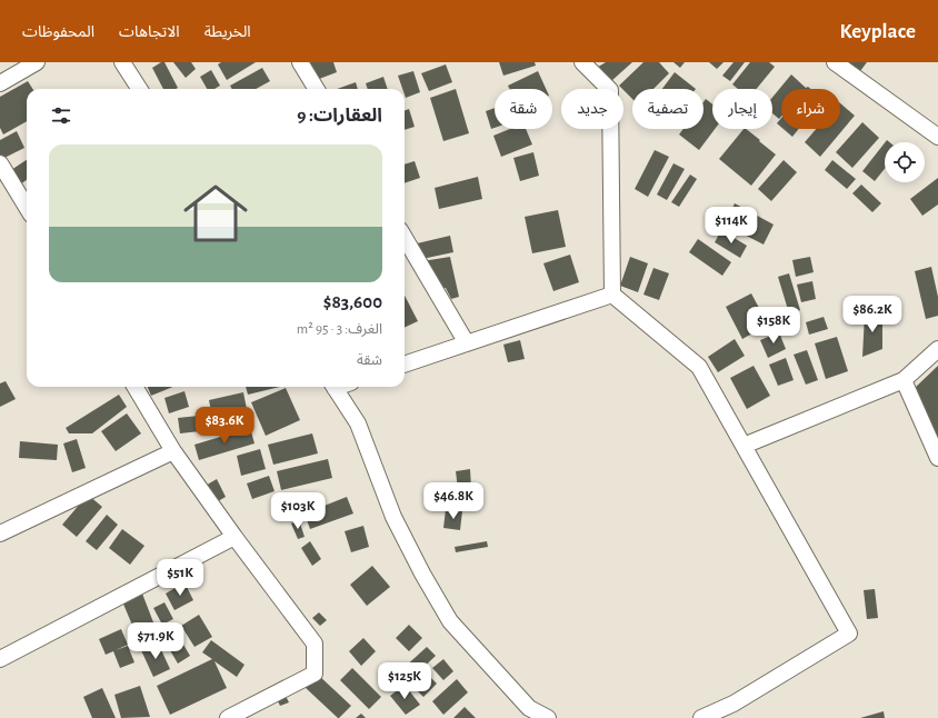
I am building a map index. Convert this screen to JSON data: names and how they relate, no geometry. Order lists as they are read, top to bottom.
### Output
{
  "page": {
    "header": "Keyplace",
    "nav": ["الخريطة", "الاتجاهات", "المحفوظات"],
    "chip": [
      "شراء",
      "إيجار",
      "تصفية",
      "جديد",
      "شقة"
    ],
    "heading": "العقارات: 9",
    "list": [
      {
        "name": "$83,600",
        "note": "الغرف: 3 · 95 m² · شقة"
      }
    ],
    "price": [
      "$114K",
      "$86.2K",
      "$158K",
      "$83.6K",
      "$46.8K",
      "$103K",
      "$51K",
      "$71.9K",
      "$125K"
    ]
  }
}
